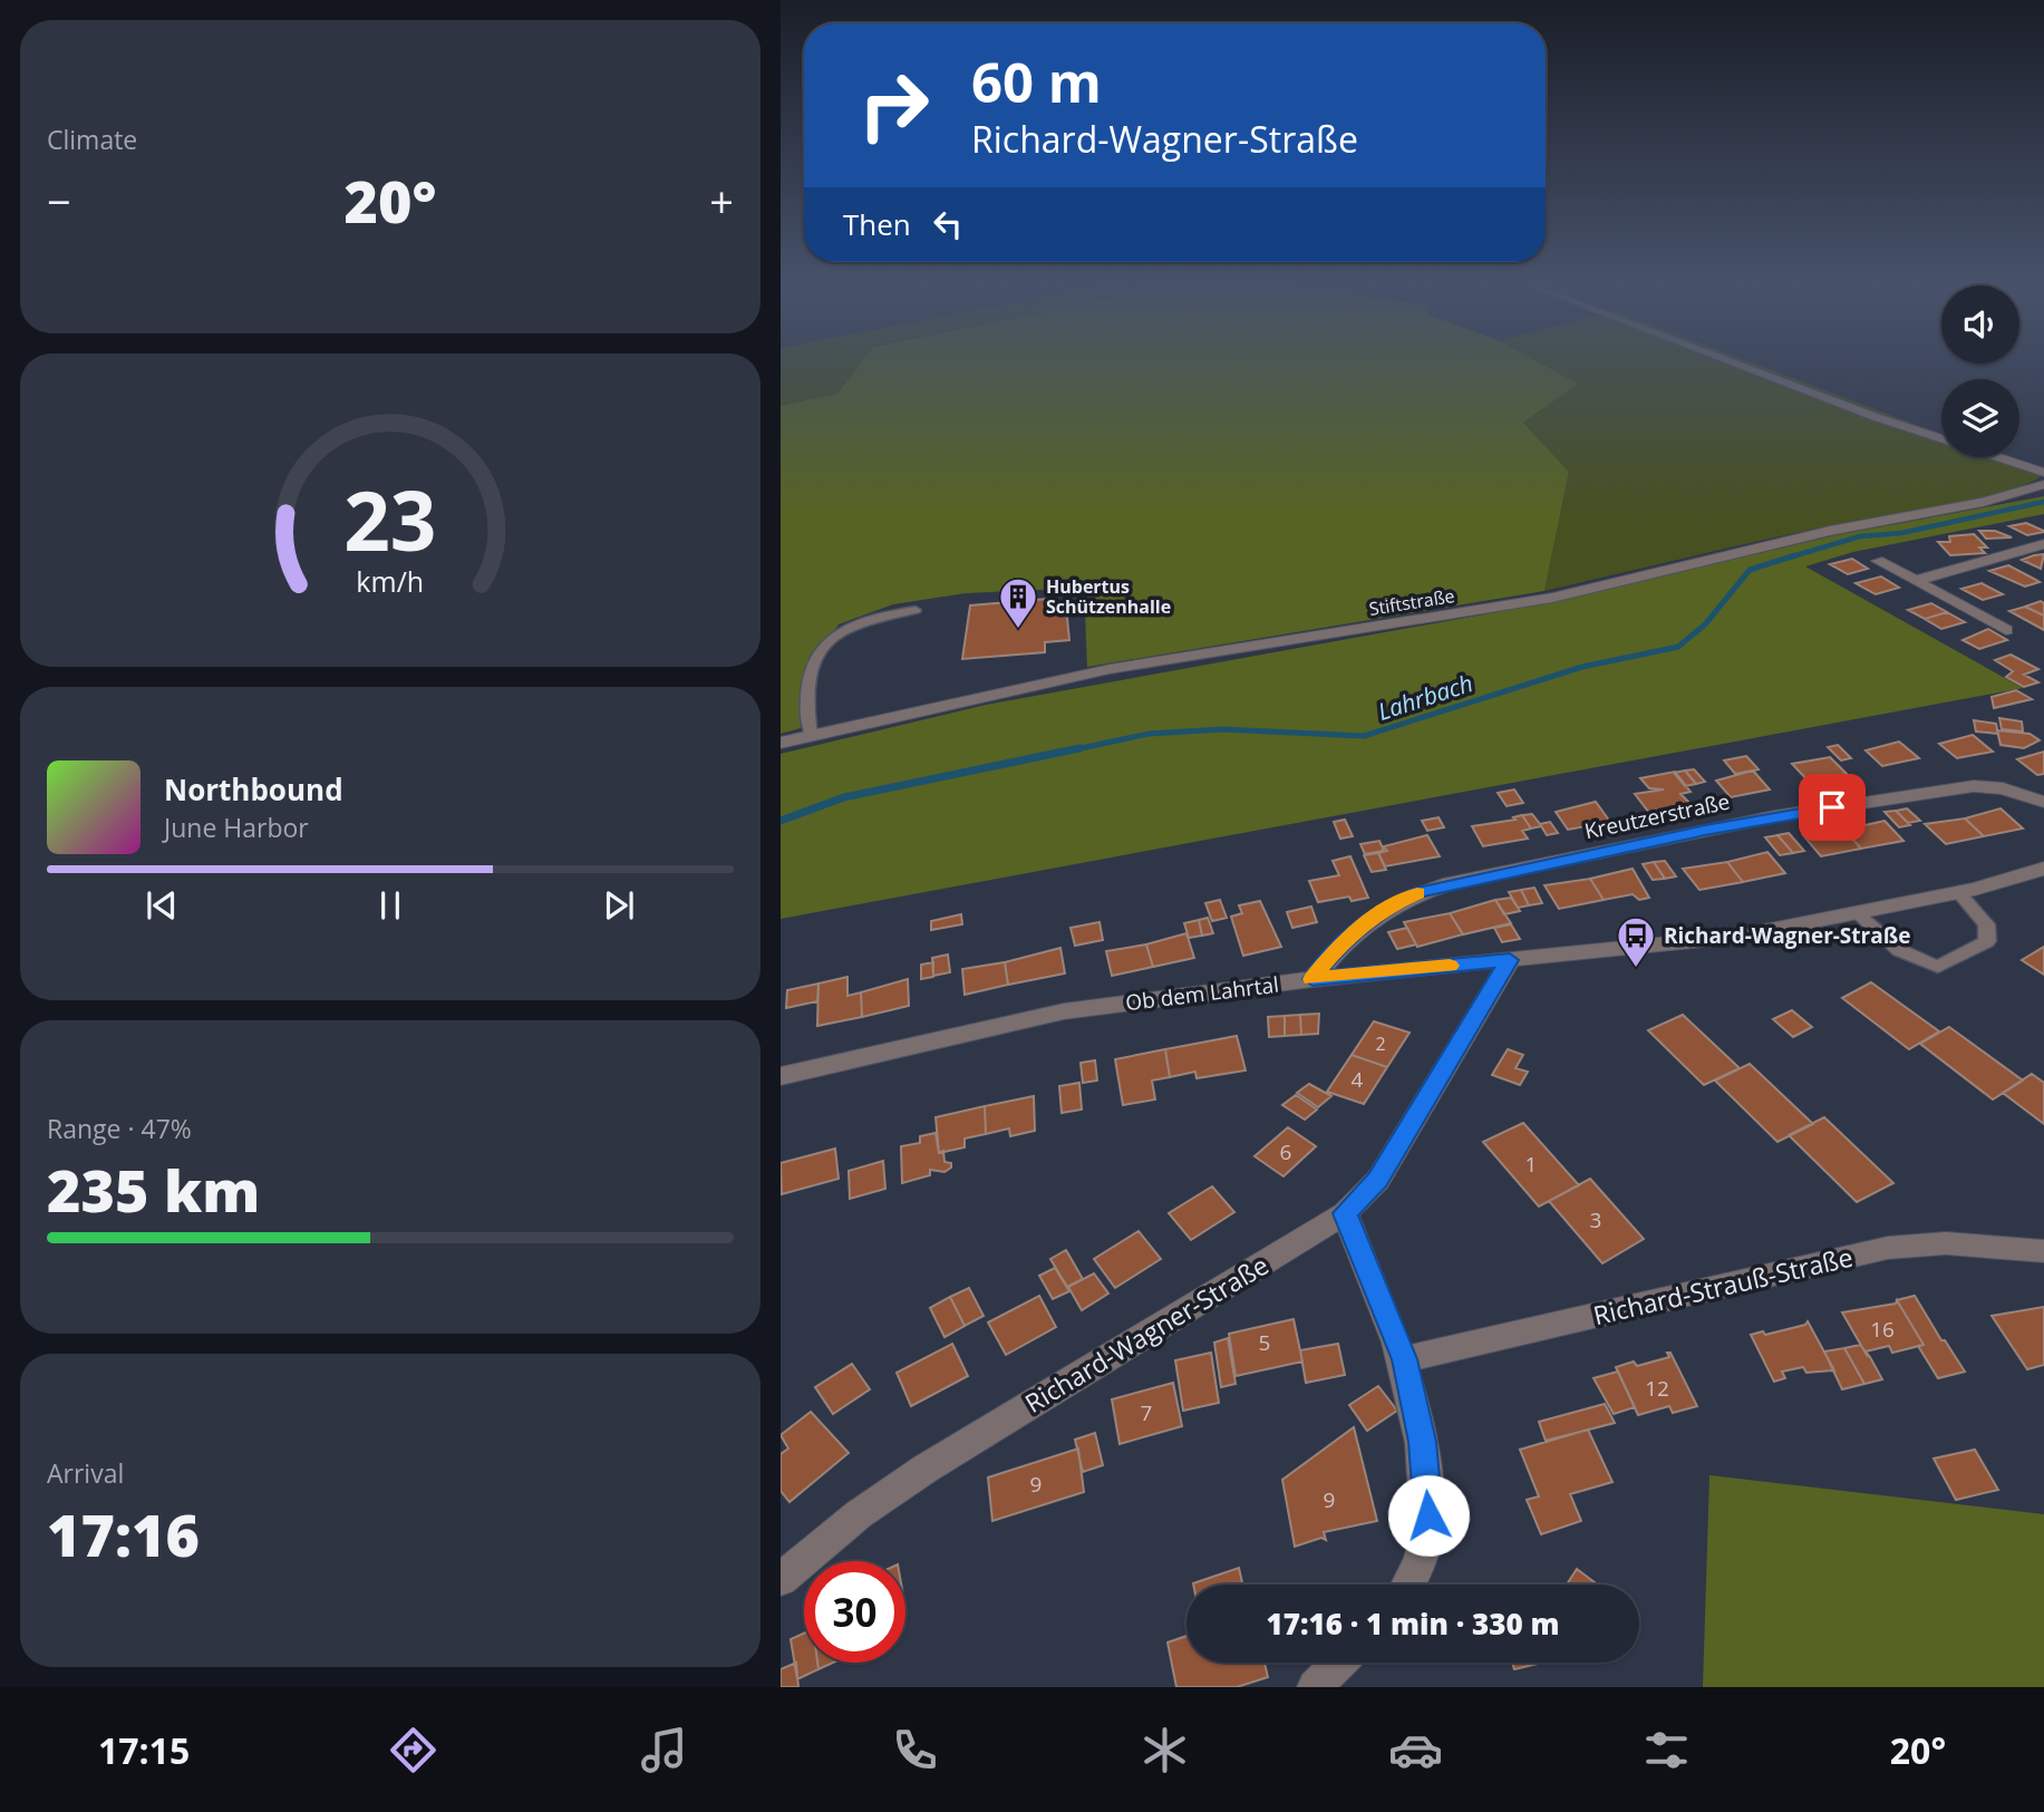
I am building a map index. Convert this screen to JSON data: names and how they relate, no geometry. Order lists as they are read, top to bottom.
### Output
{
  "streets": {
    "street": [
      "Stiftstraße",
      "Kreutzerstraße",
      "Ob dem Lahrtal",
      "Richard-Strauß-Straße",
      "Richard-Wagner-Straße"
    ]
  },
  "crossings": [
    ["Kreutzerstraße", "Ob dem Lahrtal"],
    ["Ob dem Lahrtal", "Richard-Wagner-Straße"]
  ],
  "water": ["Lahrbach"],
  "places": {
    "building": ["Hubertus Schützenhalle"],
    "bus stop": ["Richard-Wagner-Straße"]
  },
  "house_numbers": [
    "2",
    "4",
    "6",
    "1",
    "3",
    "16",
    "5",
    "12",
    "7",
    "9",
    "9"
  ],
  "page": {
    "tile": [
      "Climate",
      ["Range · 47%", "235 km"],
      ["Arrival", "17:16"]
    ],
    "turn": ["60 m", "Richard-Wagner-Straße"],
    "heat": ["−", "20°", "+"],
    "then": "Then",
    "song": ["Northbound", "June Harbor"],
    "limit": "30",
    "trip": "17:16 · 1 min · 330 m",
    "tabs": ["17:15", "20°"],
    "gauge": ["23", "km/h"]
  }
}
